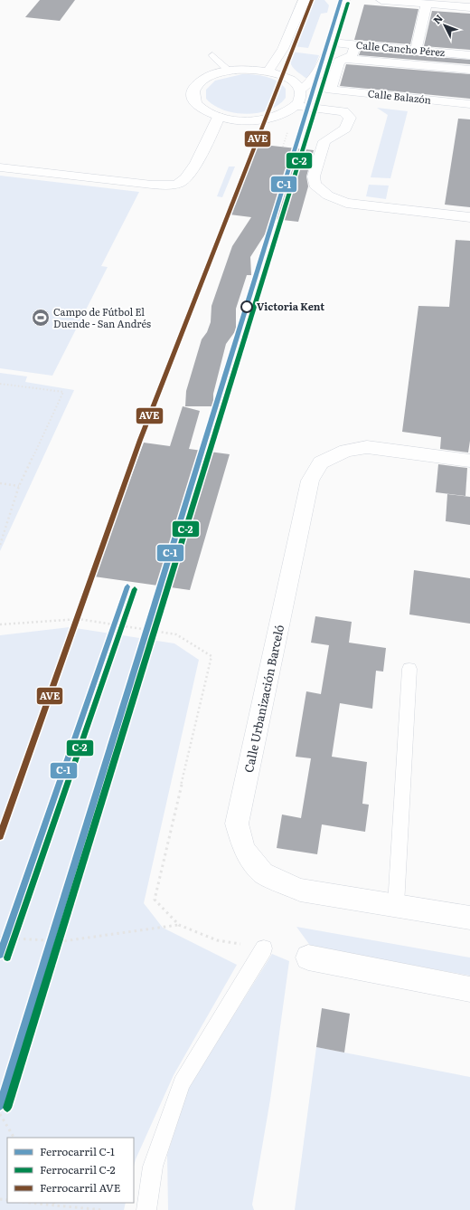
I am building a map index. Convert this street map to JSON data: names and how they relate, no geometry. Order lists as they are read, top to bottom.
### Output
{
  "streets": {
    "street": ["Calle Cancho Pérez", "Calle Balazón", "Calle Urbanización Barceló"]
  },
  "crossings": [
    ["Calle Cancho Pérez", "Calle Balazón"]
  ],
  "places": {
    "other": ["Victoria Kent"],
    "sports": ["Campo de Fútbol El Duende - San Andrés"]
  },
  "lines": ["rail line C-1", "rail line AVE", "rail line C-2"],
  "legend": ["Ferrocarril C-1", "Ferrocarril C-2", "Ferrocarril AVE"],
  "north": "top left"
}
